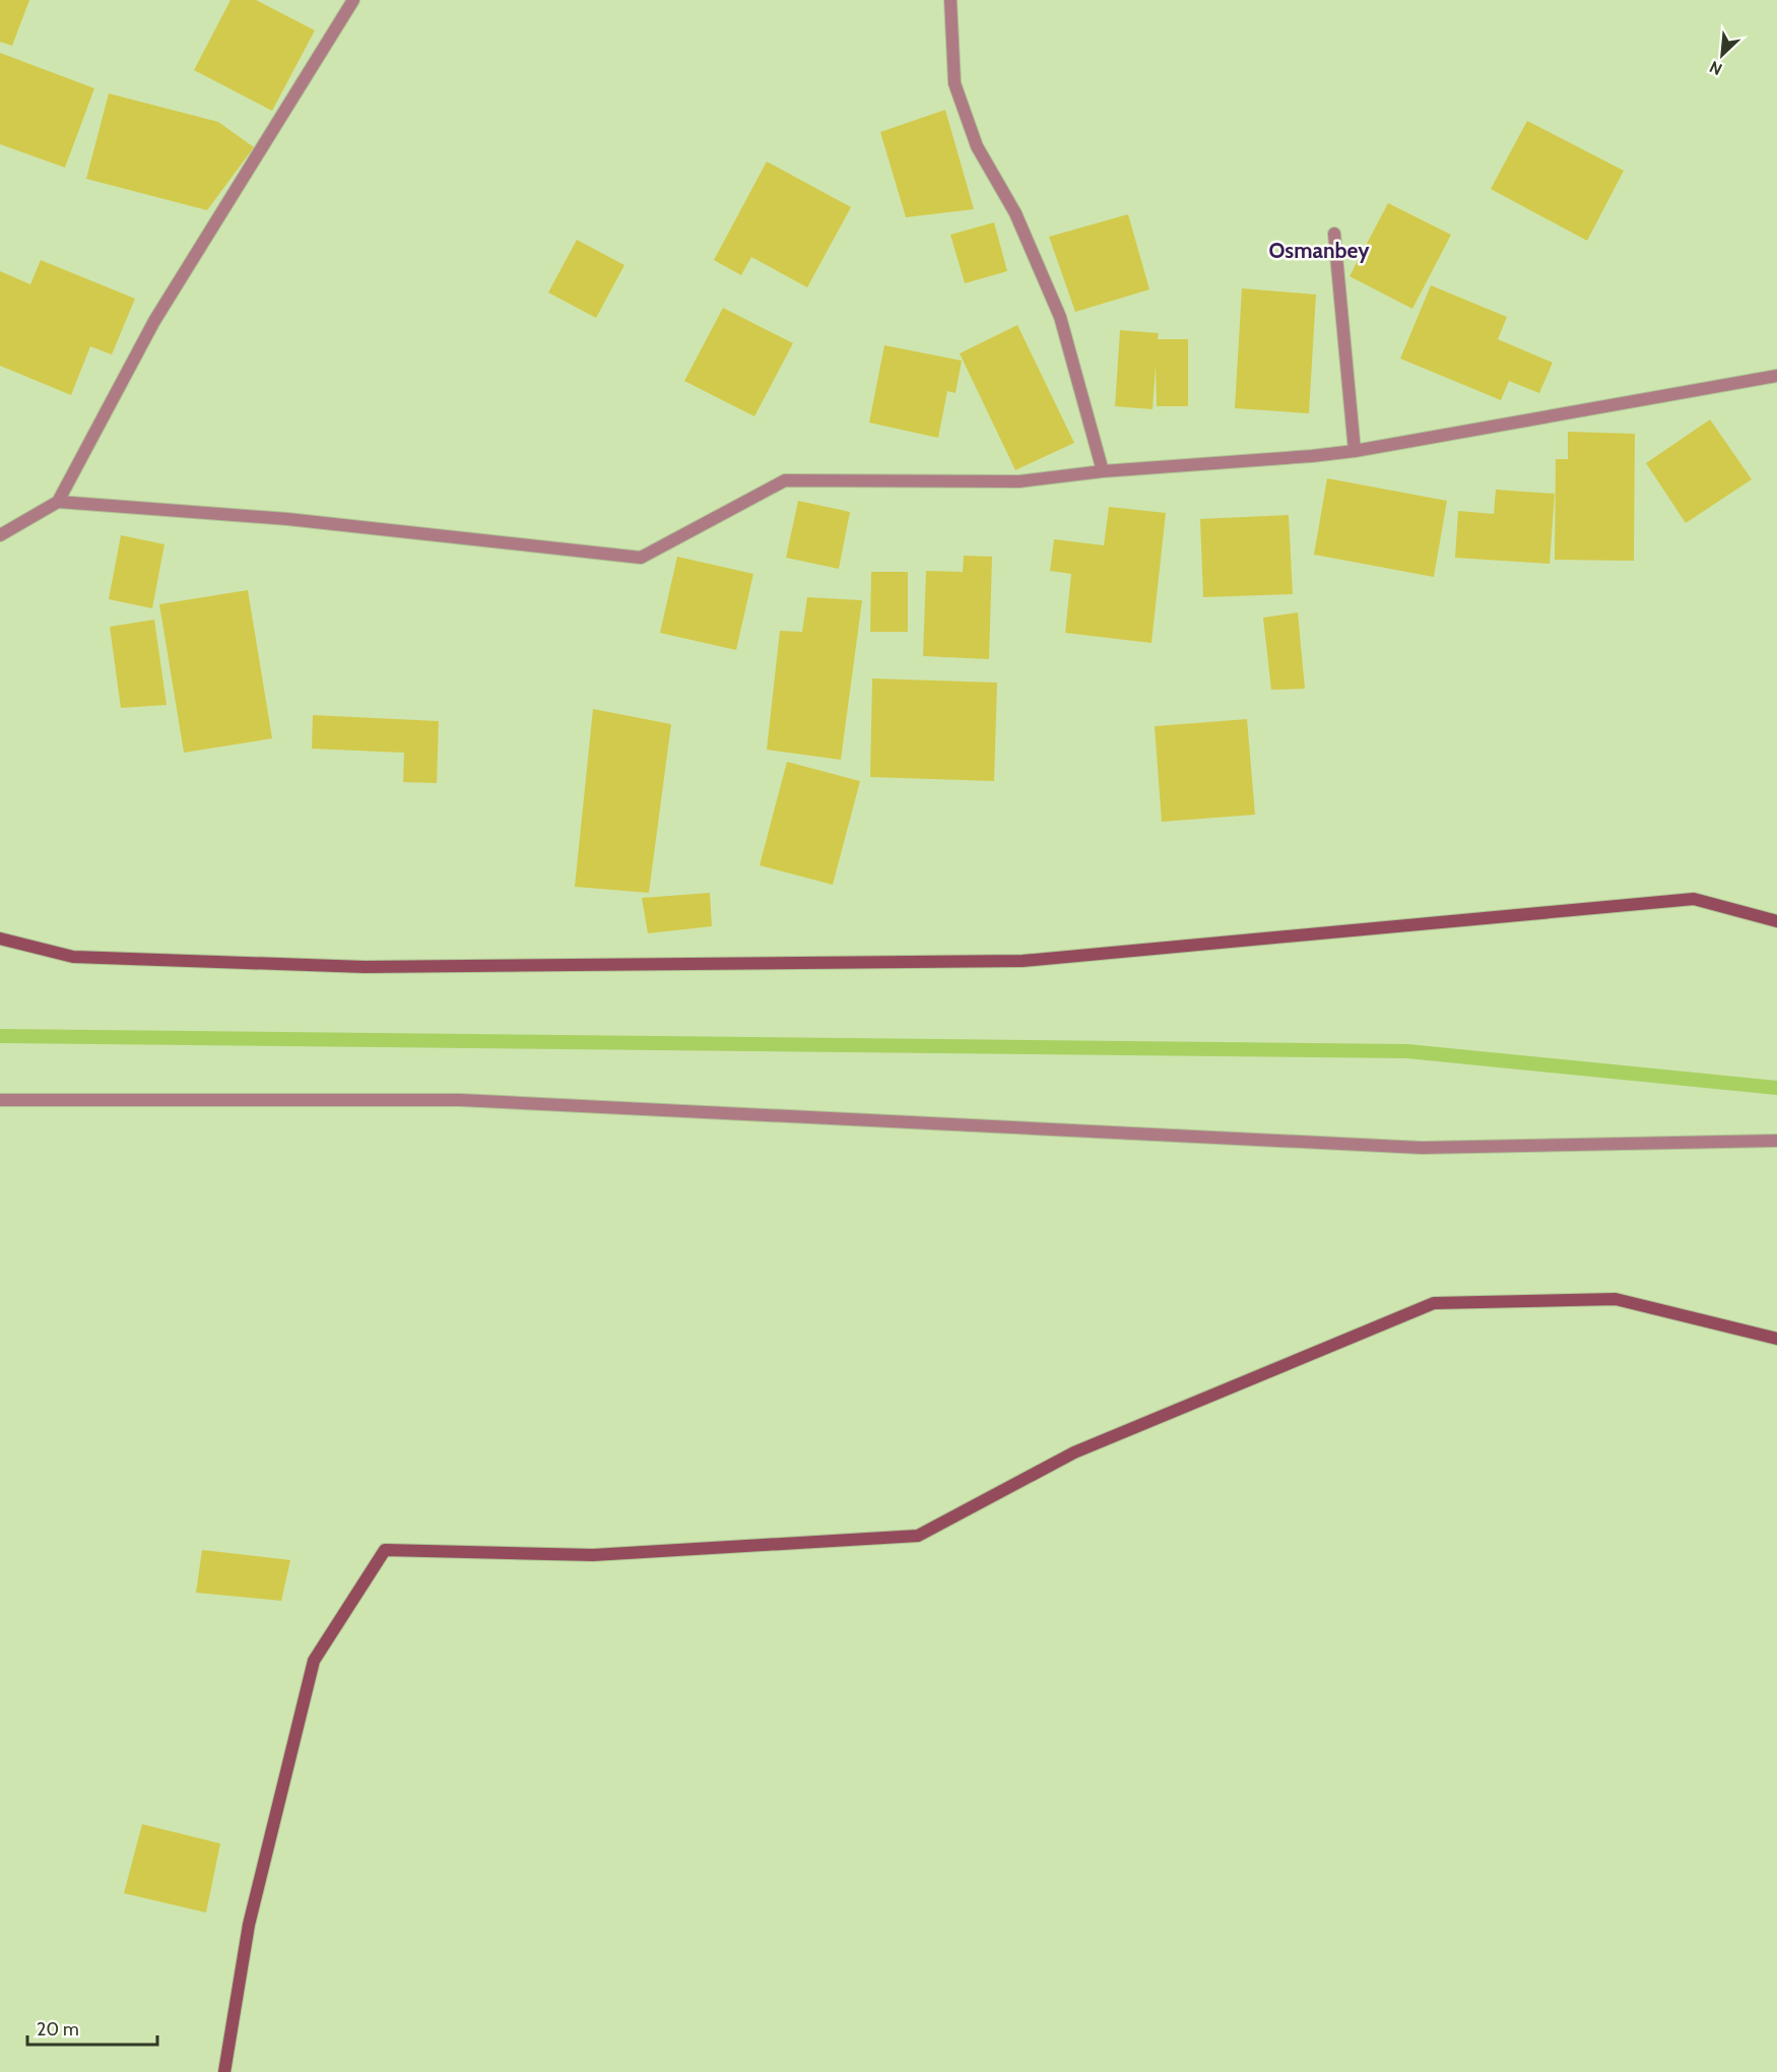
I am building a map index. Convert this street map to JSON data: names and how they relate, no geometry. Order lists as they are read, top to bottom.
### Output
{
  "districts": ["Osmanbey"],
  "scale_bar": "20 m",
  "north": "bottom left"
}
